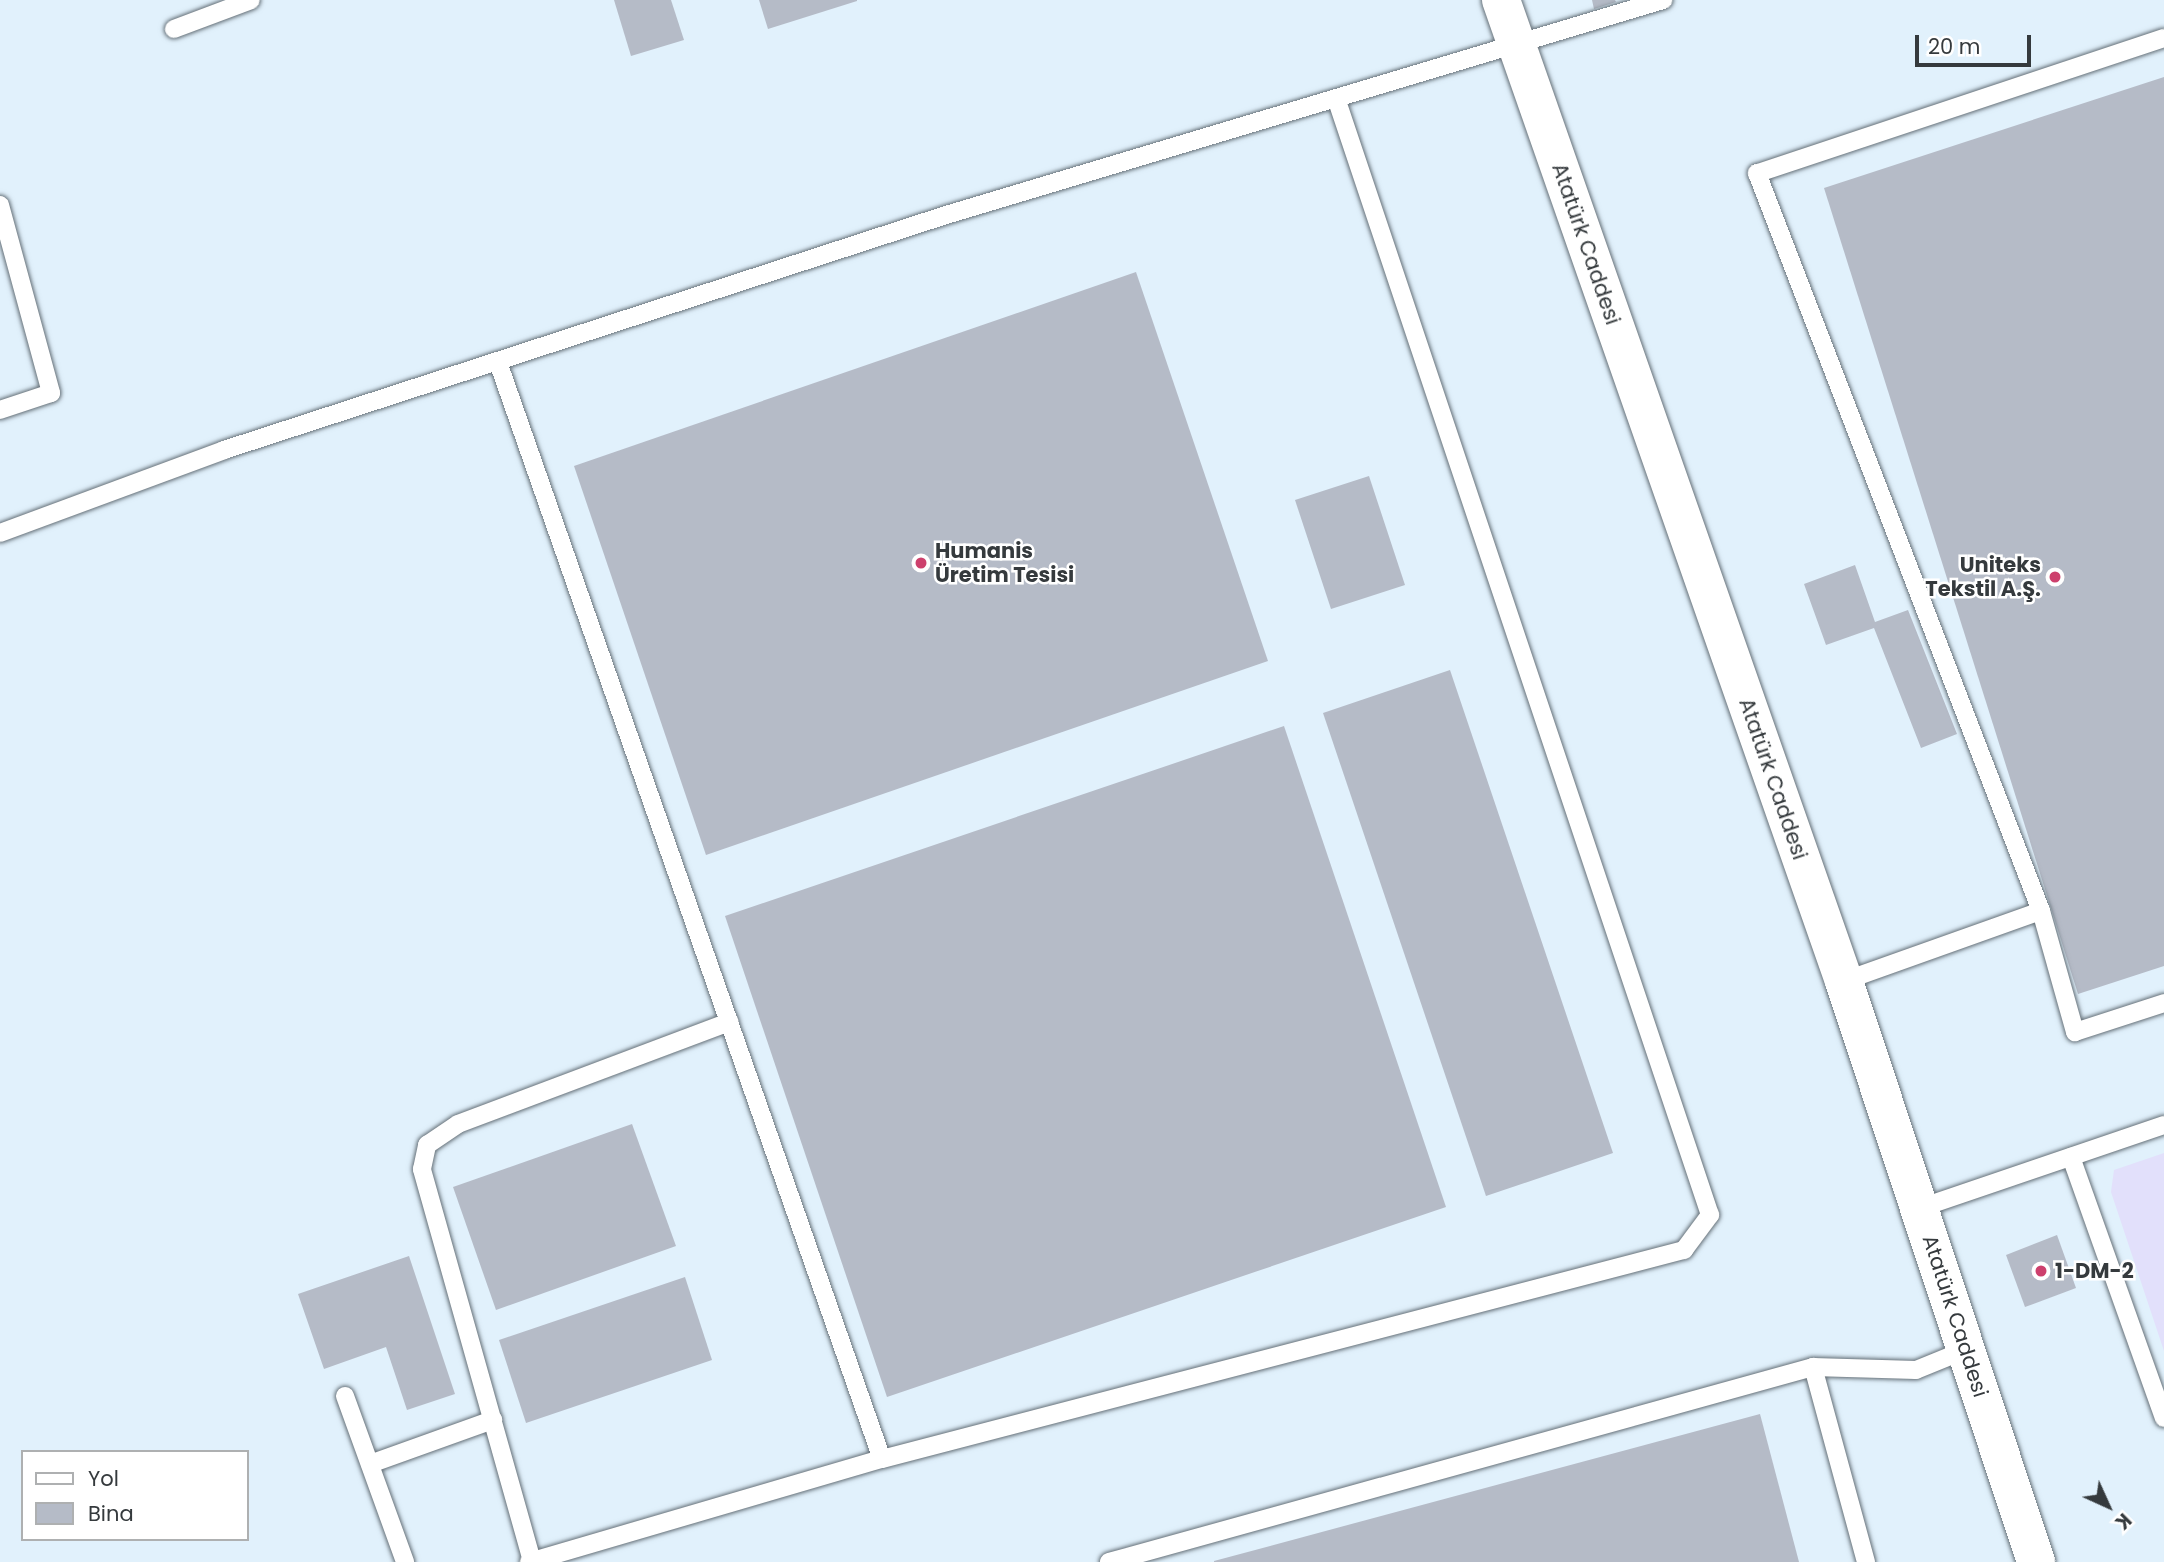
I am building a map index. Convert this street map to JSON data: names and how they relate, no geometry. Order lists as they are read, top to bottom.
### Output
{
  "streets": {
    "street": ["Atatürk Caddesi"]
  },
  "places": ["Humanis Üretim Tesisi", "Uniteks Tekstil A.Ş.", "1-DM-2"],
  "legend": ["Yol", "Bina"],
  "scale_bar": "20 m",
  "north": "bottom right"
}
